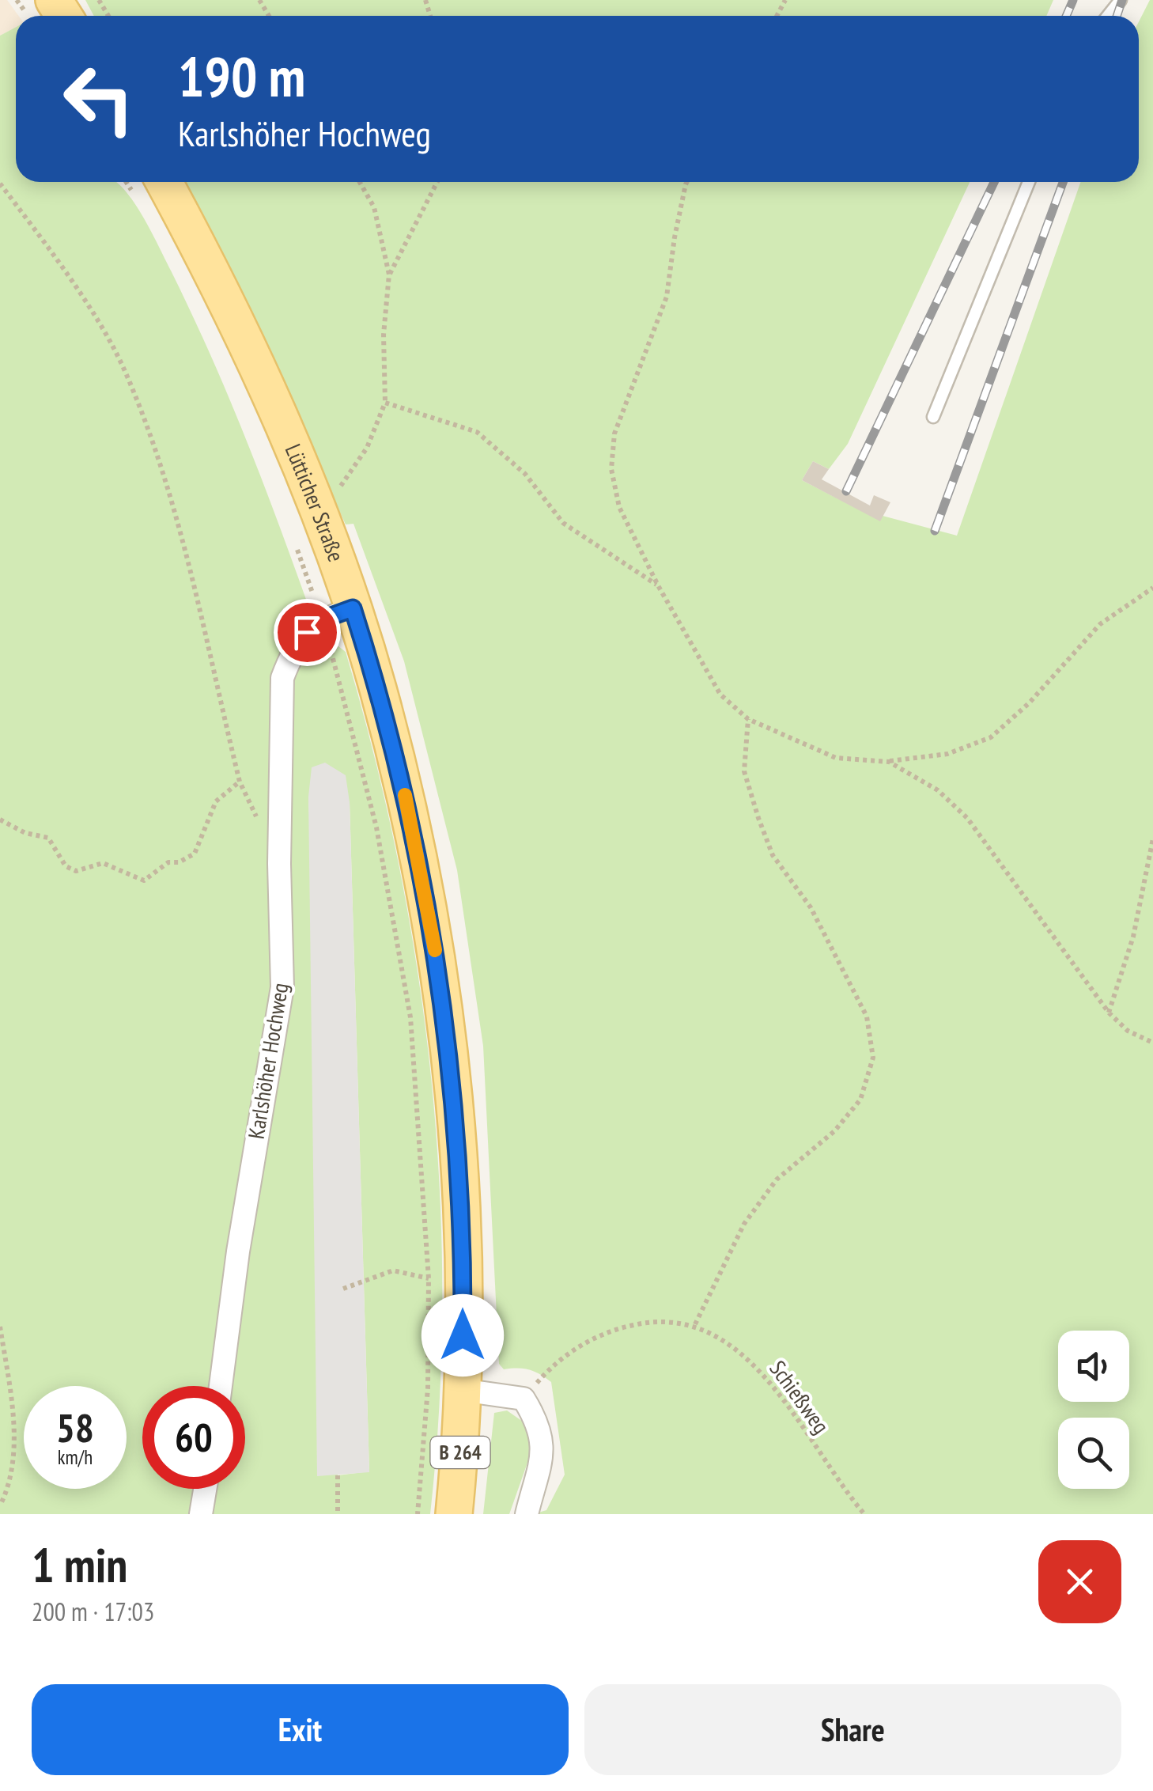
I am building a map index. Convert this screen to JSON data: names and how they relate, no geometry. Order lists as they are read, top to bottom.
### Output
{
  "streets": {
    "main road": ["Lütticher Straße", "B 264"],
    "street": ["Karlshöher Hochweg"],
    "path": ["Schießweg"]
  },
  "crossings": [
    ["Lütticher Straße", "Karlshöher Hochweg"]
  ],
  "page": {
    "turn": ["190 m", "Karlshöher Hochweg"],
    "speed": "58 km/h",
    "limit": "60",
    "heading": ["1 min", "200 m · 17:03"],
    "buttons": ["Exit", "Share"]
  }
}
